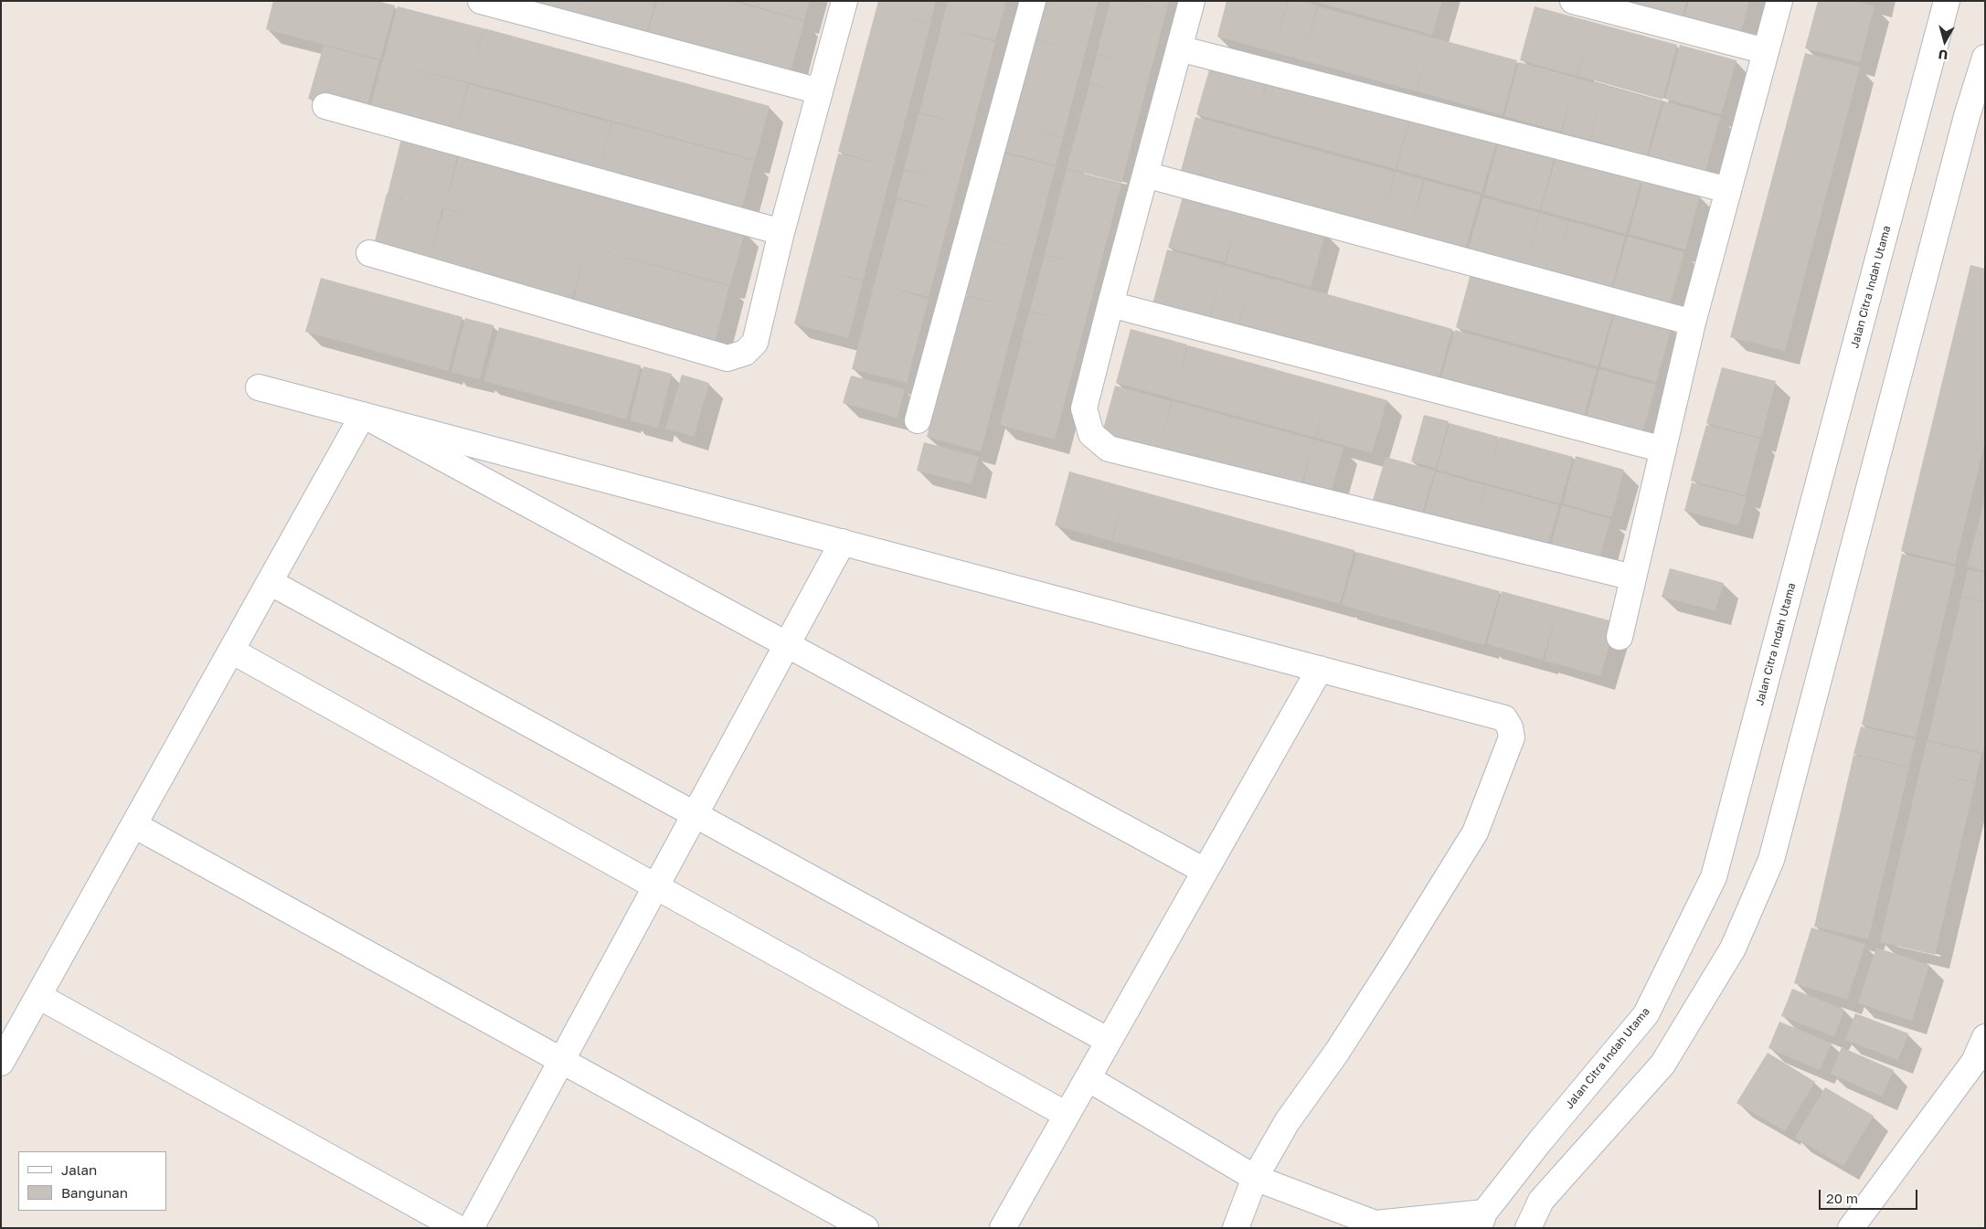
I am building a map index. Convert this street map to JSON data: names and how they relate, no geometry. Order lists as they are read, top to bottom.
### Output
{
  "streets": {
    "street": ["Jalan Citra Indah Utama"]
  },
  "legend": ["Jalan", "Bangunan"],
  "scale_bar": "20 m",
  "north": "bottom"
}
